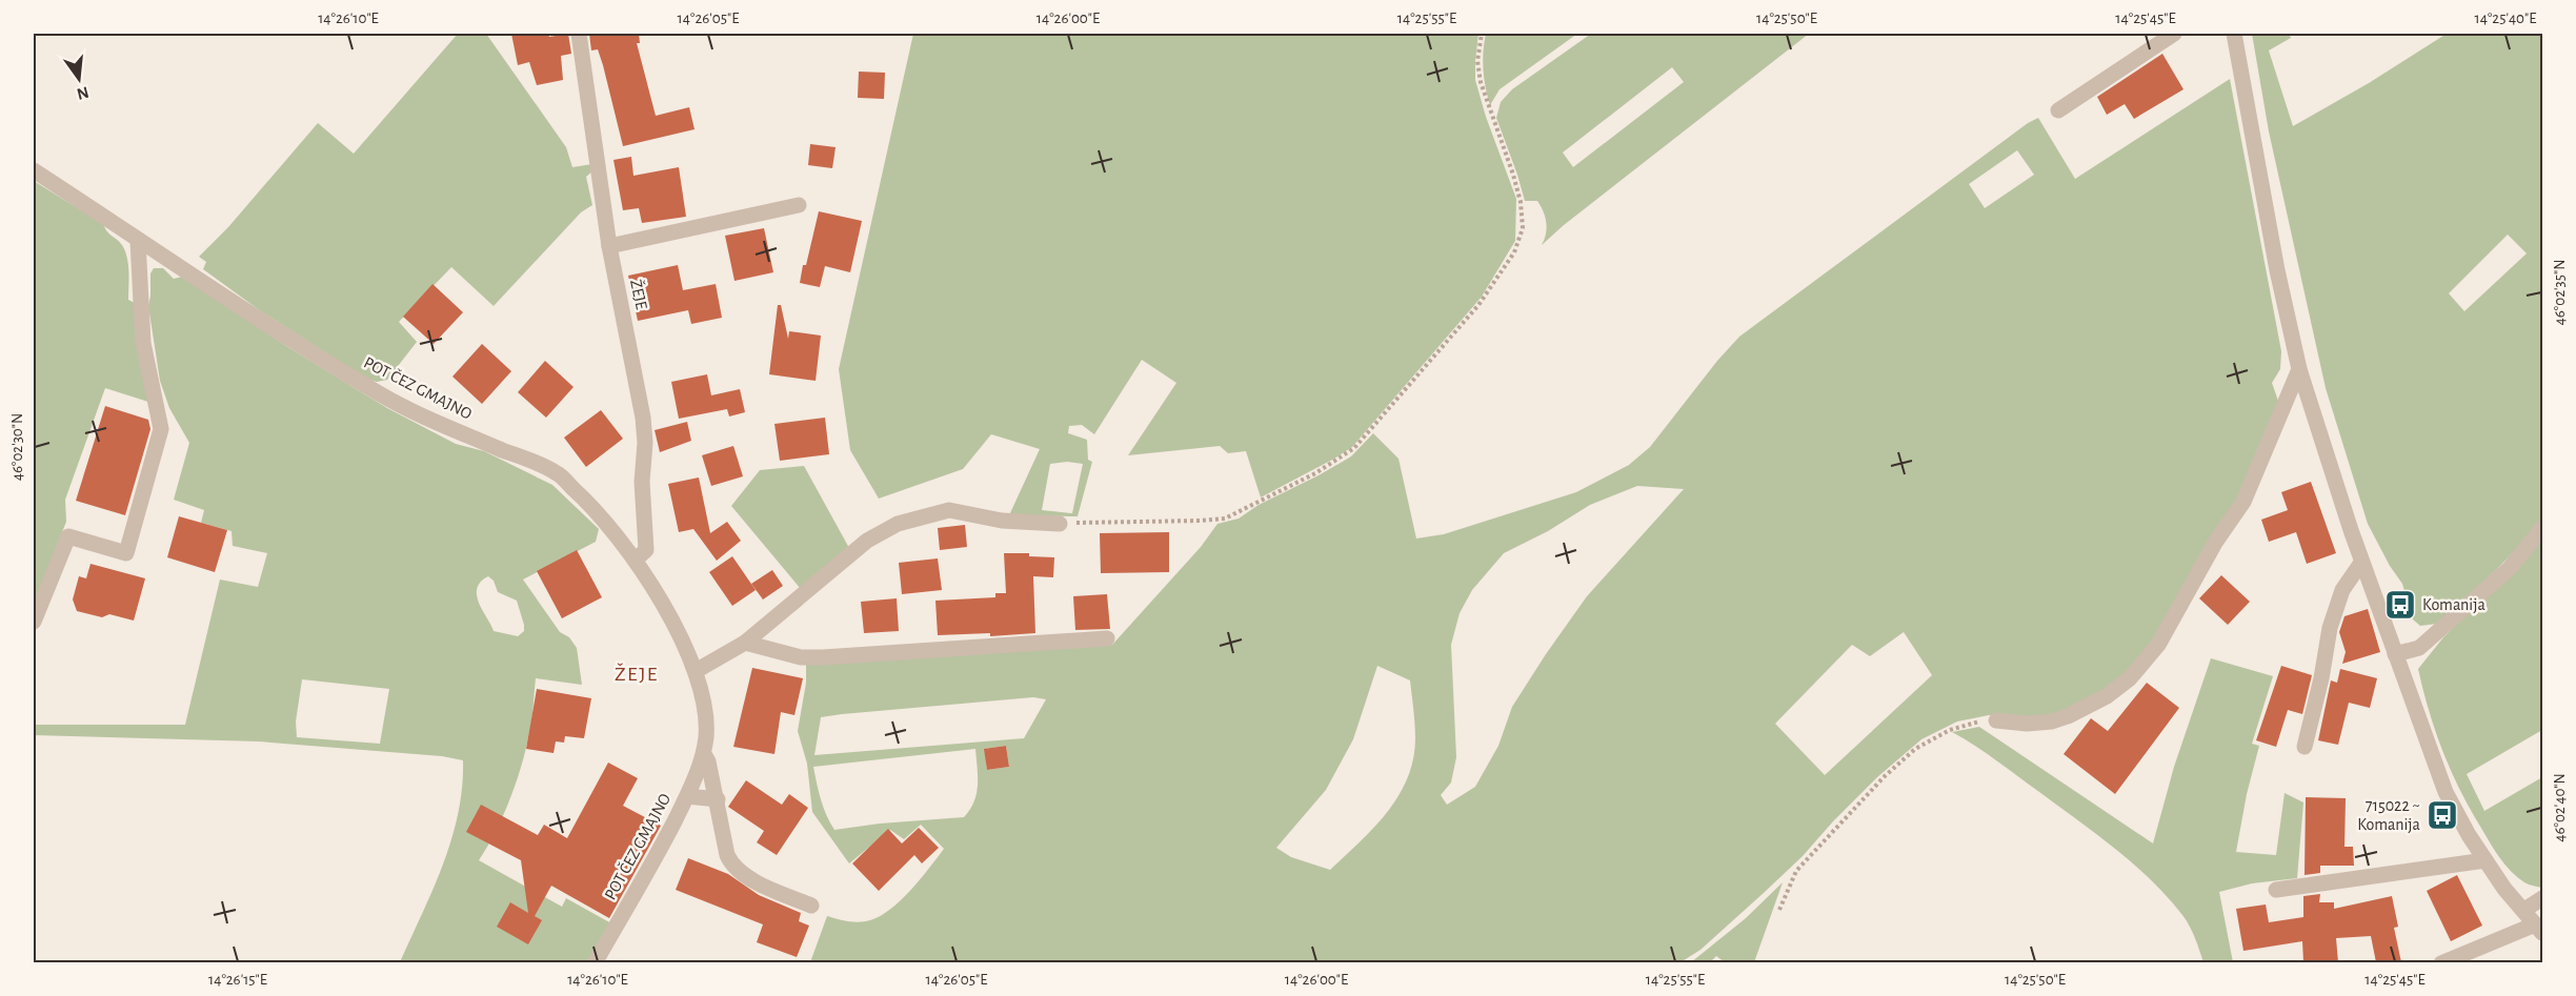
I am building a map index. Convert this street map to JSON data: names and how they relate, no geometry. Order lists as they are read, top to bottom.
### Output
{
  "streets": {
    "street": ["ŽEJE", "POT ČEZ GMAJNO"]
  },
  "crossings": [
    ["ŽEJE", "POT ČEZ GMAJNO"]
  ],
  "districts": ["ŽEJE"],
  "places": {
    "bus stop": ["Komanija", "715022 ~ Komanija"]
  },
  "north": "bottom",
  "coordinates": [
    "14°26'10\"E",
    "14°26'05\"E",
    "14°26'00\"E",
    "14°25'55\"E",
    "14°25'50\"E",
    "14°25'45\"E",
    "14°25'40\"E",
    "46°02'35\"N",
    "46°02'30\"N",
    "46°02'40\"N",
    "14°26'15\"E"
  ]
}
